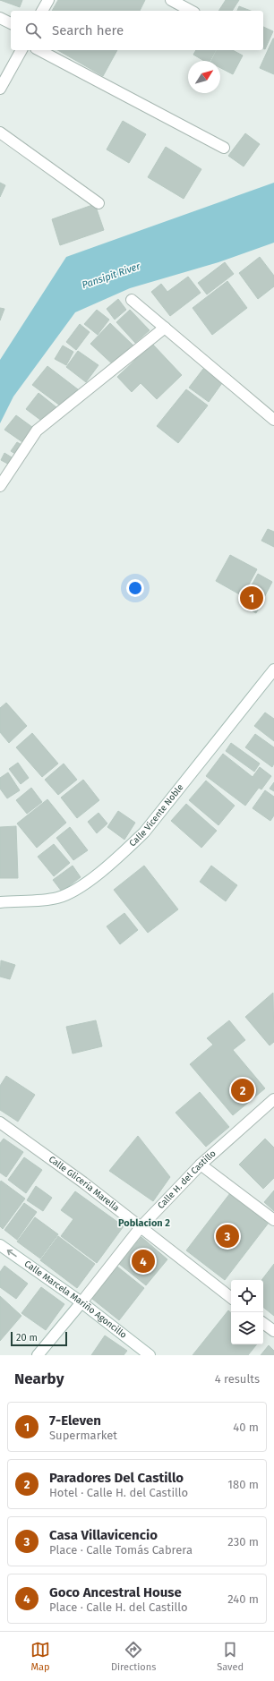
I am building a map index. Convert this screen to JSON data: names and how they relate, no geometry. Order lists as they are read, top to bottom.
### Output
{
  "streets": {
    "street": [
      "Calle Vicente Noble",
      "Calle H. del Castillo",
      "Calle Gliceria Marella",
      "Calle Marcela Mariño Agoncillo"
    ]
  },
  "crossings": [
    ["Calle H. del Castillo", "Calle Gliceria Marella"],
    ["Calle H. del Castillo", "Calle Marcela Mariño Agoncillo"]
  ],
  "one_way": ["Calle Marcela Mariño Agoncillo"],
  "districts": ["Poblacion 2"],
  "water": ["Pansipit River"],
  "scale_bar": "20 m",
  "north": "top right",
  "page": {
    "search": "Search here",
    "pins": [
      "1",
      "2",
      "3",
      "4"
    ],
    "scale": "20 m",
    "heading": ["Nearby", "4 results"],
    "list": [
      {
        "mark": "1",
        "name": "7-Eleven",
        "note": "Supermarket",
        "value": "40 m"
      },
      {
        "mark": "2",
        "name": "Paradores Del Castillo",
        "note": "Hotel · Calle H. del Castillo",
        "value": "180 m"
      },
      {
        "mark": "3",
        "name": "Casa Villavicencio",
        "note": "Place · Calle Tomás Cabrera",
        "value": "230 m"
      },
      {
        "mark": "4",
        "name": "Goco Ancestral House",
        "note": "Place · Calle H. del Castillo",
        "value": "240 m"
      }
    ],
    "nav": ["Map", "Directions", "Saved"]
  }
}
